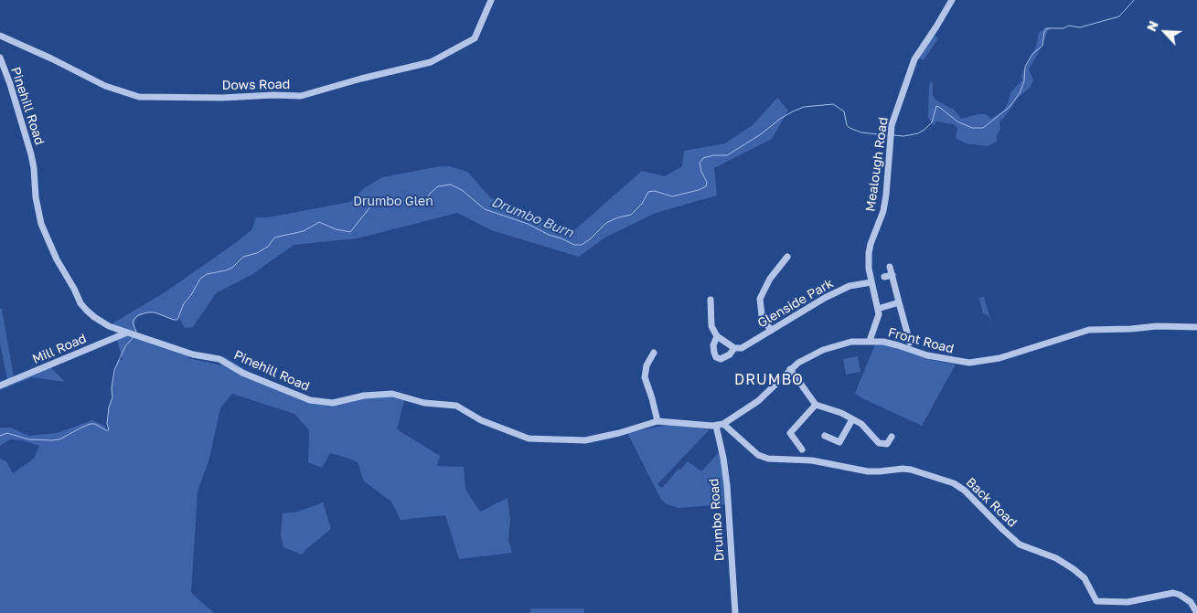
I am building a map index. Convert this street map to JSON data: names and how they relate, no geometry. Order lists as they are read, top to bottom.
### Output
{
  "streets": {
    "street": [
      "Dows Road",
      "Pinehill Road",
      "Mealough Road",
      "Glenside Park",
      "Front Road",
      "Mill Road",
      "Back Road",
      "Drumbo Road"
    ]
  },
  "crossings": [
    ["Pinehill Road", "Front Road"],
    ["Pinehill Road", "Mill Road"],
    ["Pinehill Road", "Drumbo Road"],
    ["Mealough Road", "Glenside Park"],
    ["Mealough Road", "Front Road"],
    ["Front Road", "Back Road"],
    ["Front Road", "Drumbo Road"]
  ],
  "districts": ["DRUMBO"],
  "water": ["Drumbo Burn"],
  "parks": ["Drumbo Glen"],
  "north": "top left"
}
